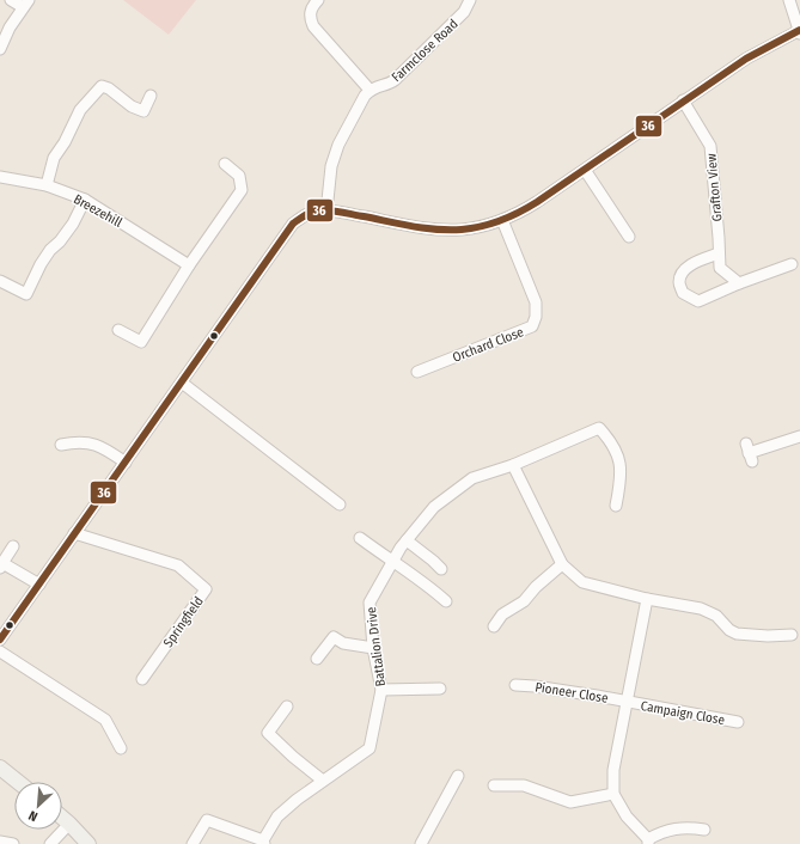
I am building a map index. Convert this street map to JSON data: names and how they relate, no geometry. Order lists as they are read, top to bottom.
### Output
{
  "streets": {
    "street": [
      "Farmclose Road",
      "Grafton View",
      "Breezehill",
      "Orchard Close",
      "Springfield",
      "Battalion Drive",
      "Pioneer Close",
      "Campaign Close"
    ]
  },
  "crossings": [
    ["Pioneer Close", "Campaign Close"]
  ],
  "lines": ["transit line 36"],
  "north": "bottom left"
}
